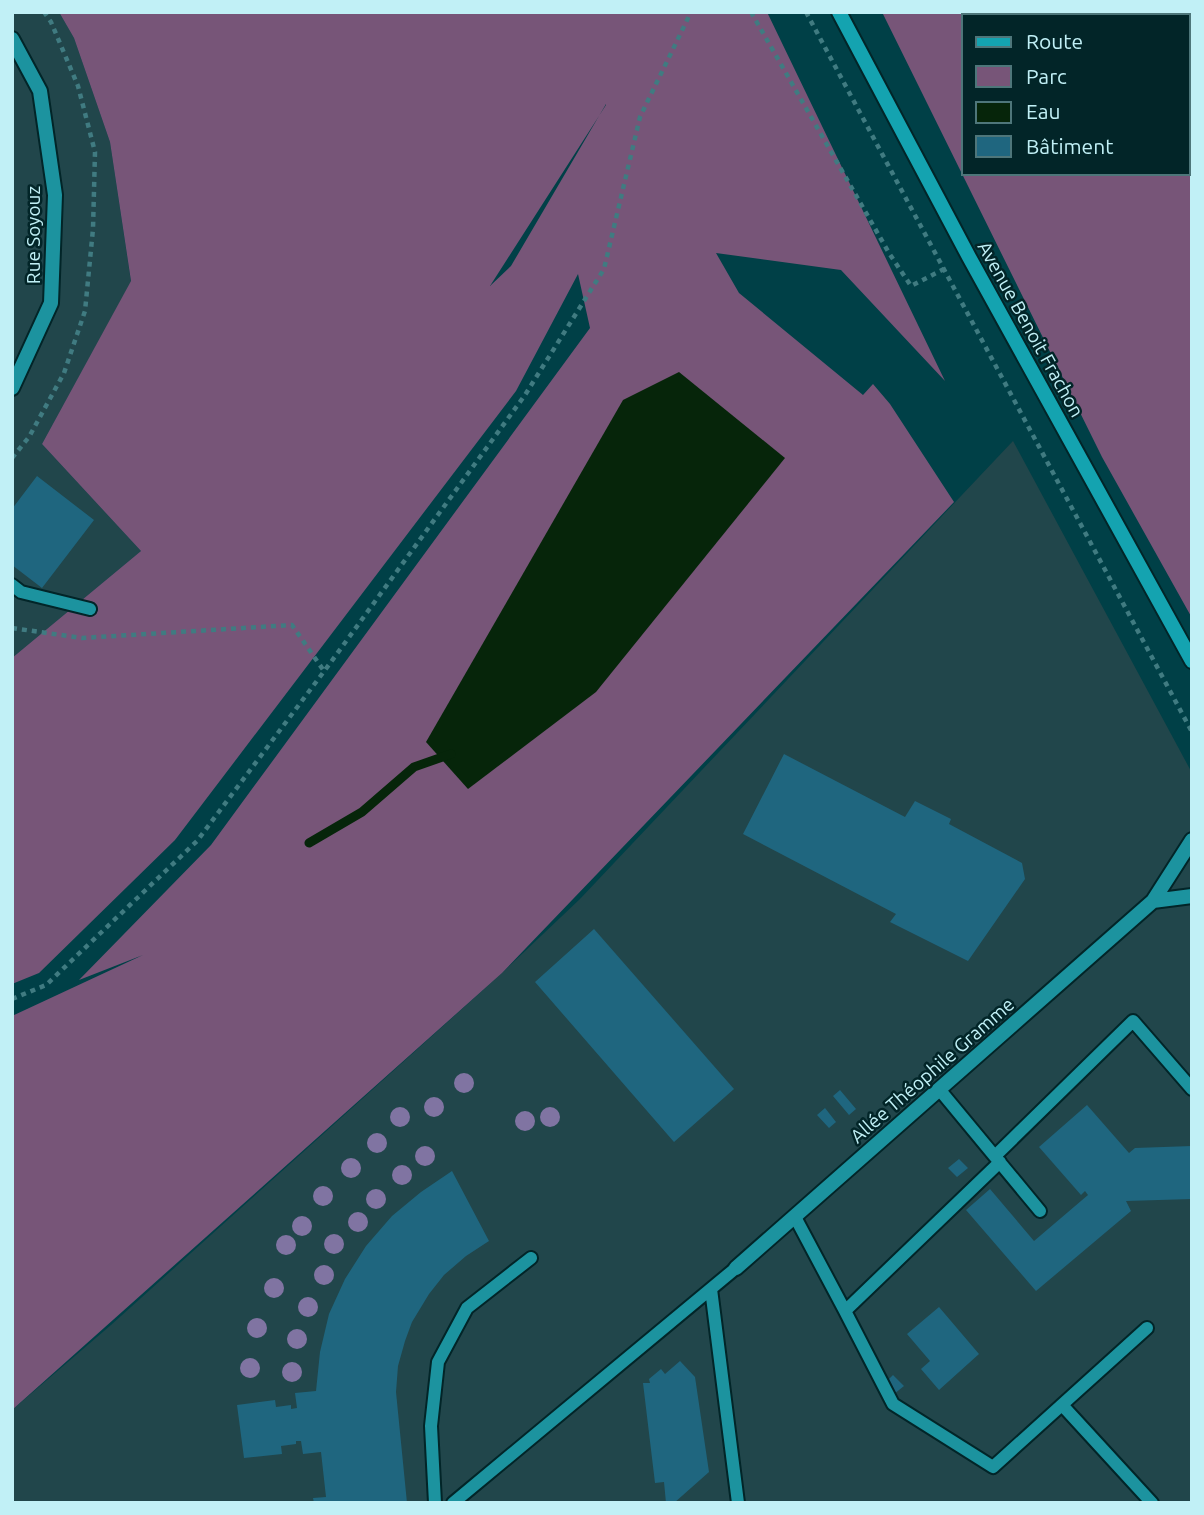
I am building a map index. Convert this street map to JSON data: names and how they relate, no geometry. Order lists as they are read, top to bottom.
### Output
{
  "streets": {
    "main road": ["Avenue Benoit Frachon"],
    "street": ["Rue Soyouz", "Allée Théophile Gramme"]
  },
  "legend": [
    "Route",
    "Parc",
    "Eau",
    "Bâtiment"
  ]
}
